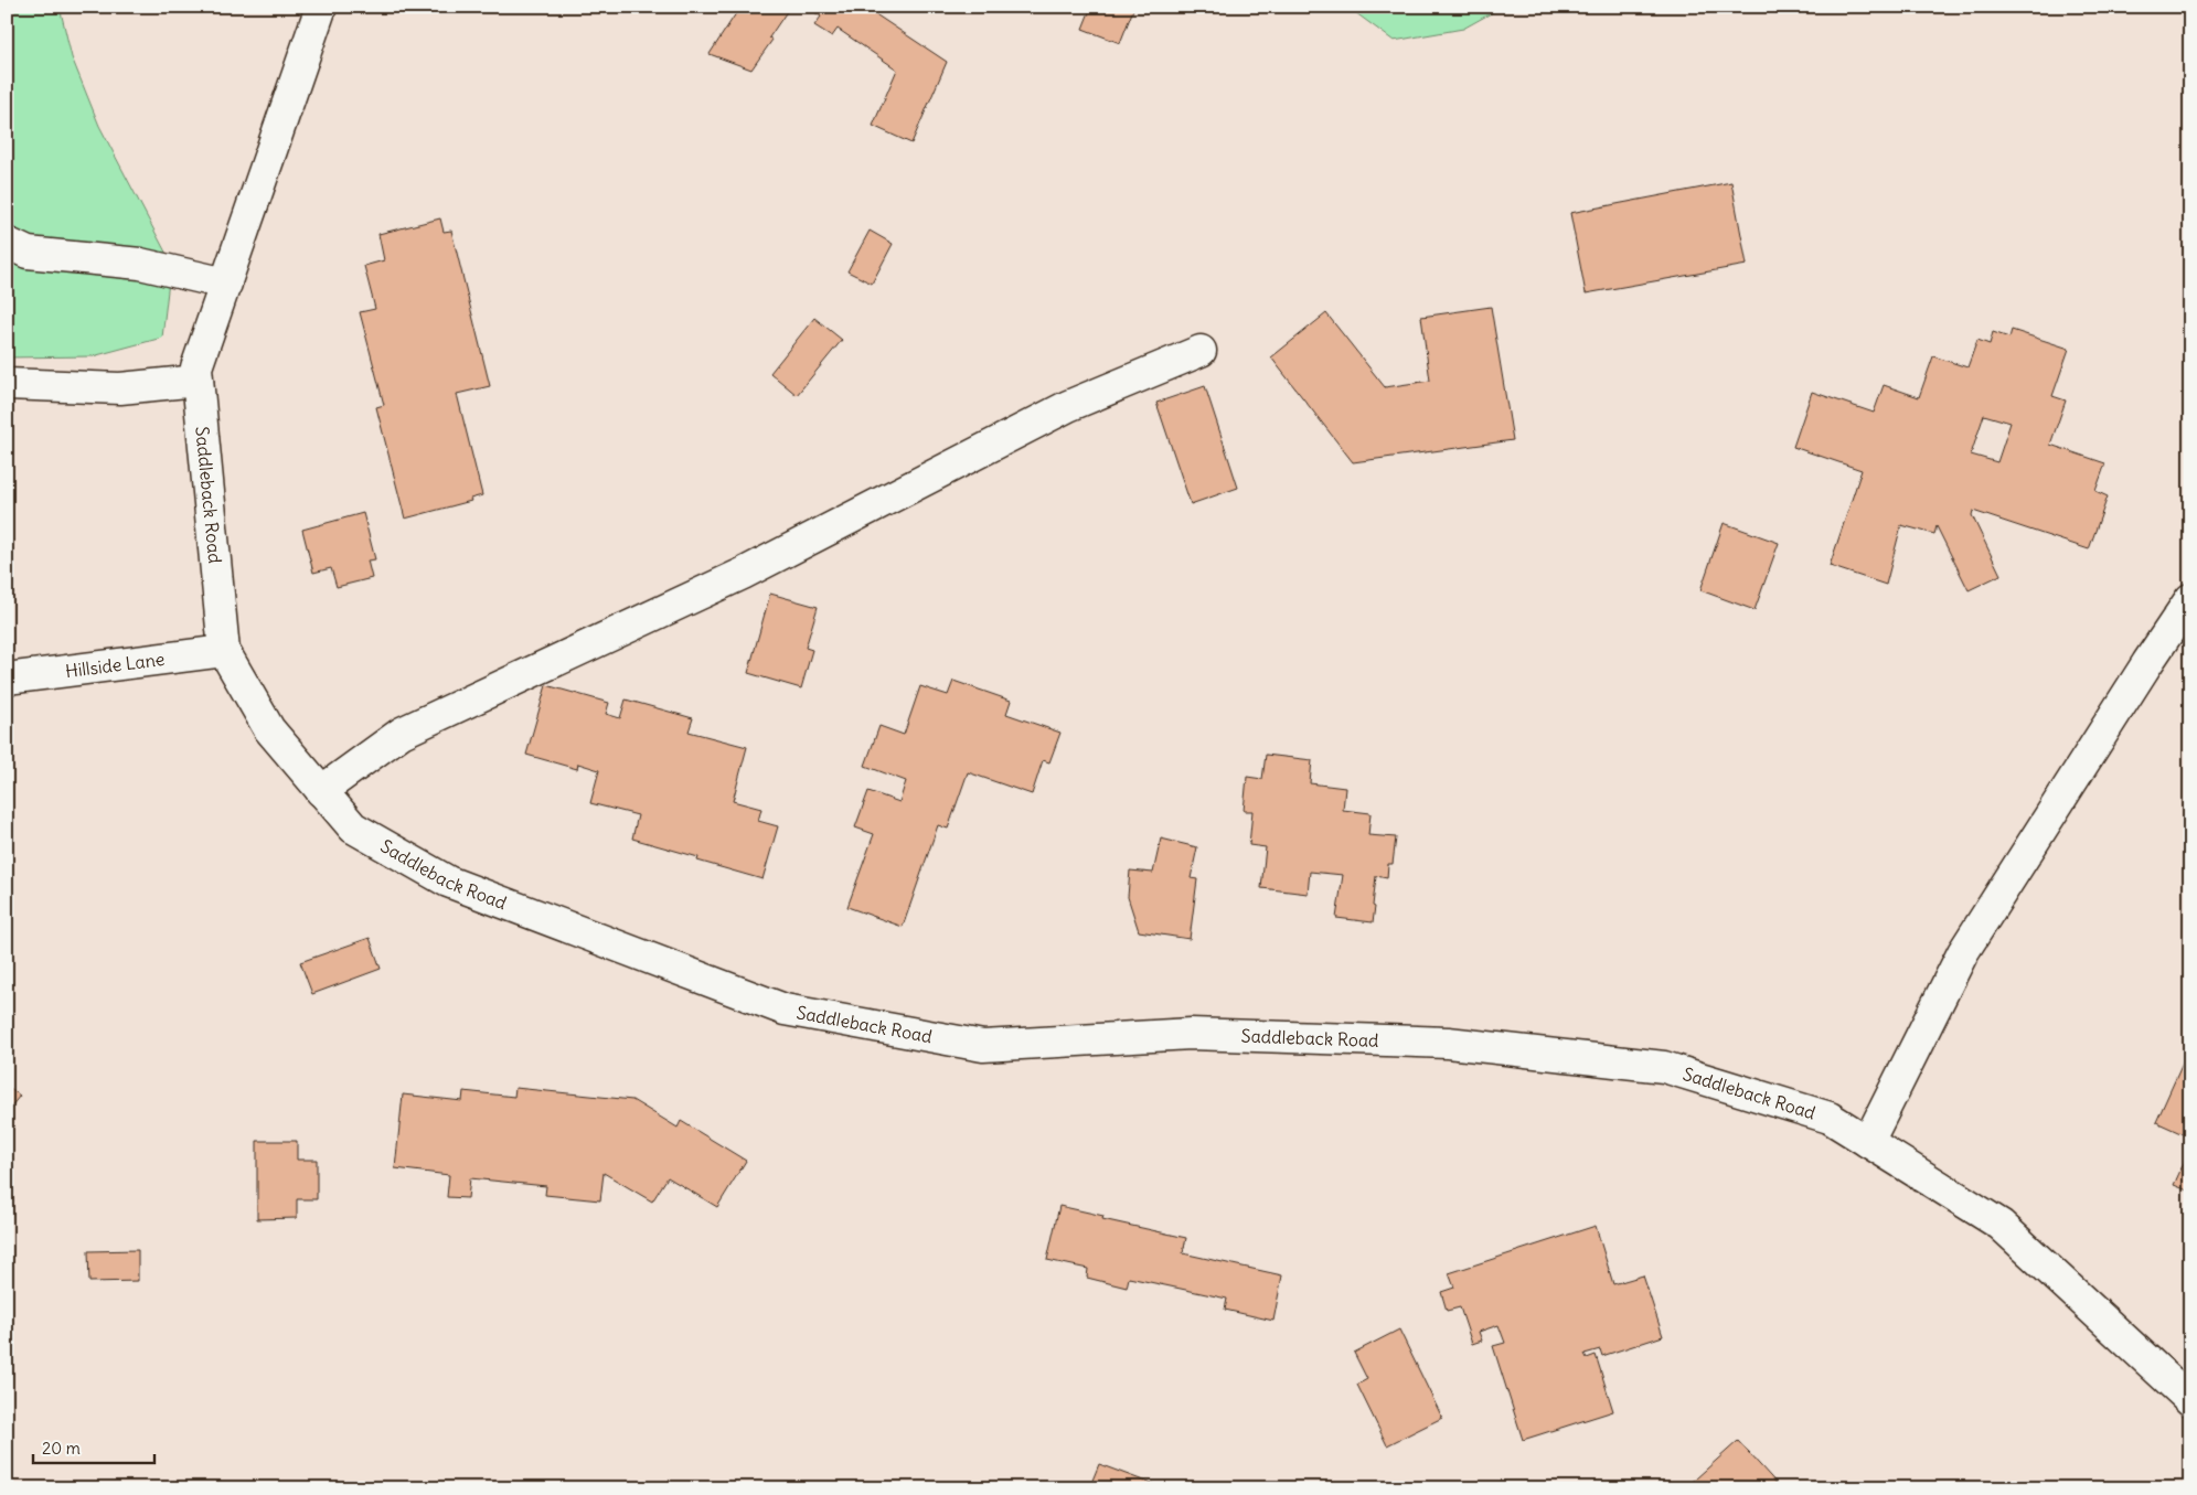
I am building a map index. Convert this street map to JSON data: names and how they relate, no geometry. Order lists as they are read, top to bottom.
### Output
{
  "streets": {
    "street": ["Saddleback Road", "Hillside Lane"]
  },
  "crossings": [
    ["Saddleback Road", "Hillside Lane"]
  ],
  "scale_bar": "20 m"
}
